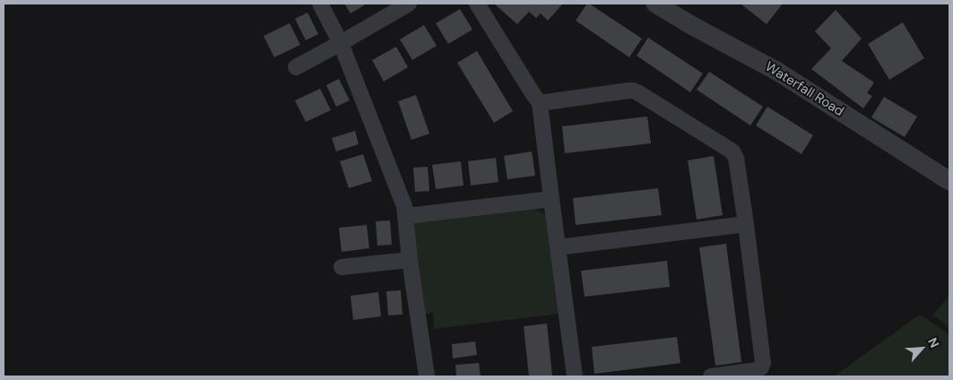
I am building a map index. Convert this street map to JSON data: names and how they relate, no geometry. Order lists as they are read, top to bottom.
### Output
{
  "streets": {
    "street": ["Waterfall Road"]
  },
  "north": "top right"
}
